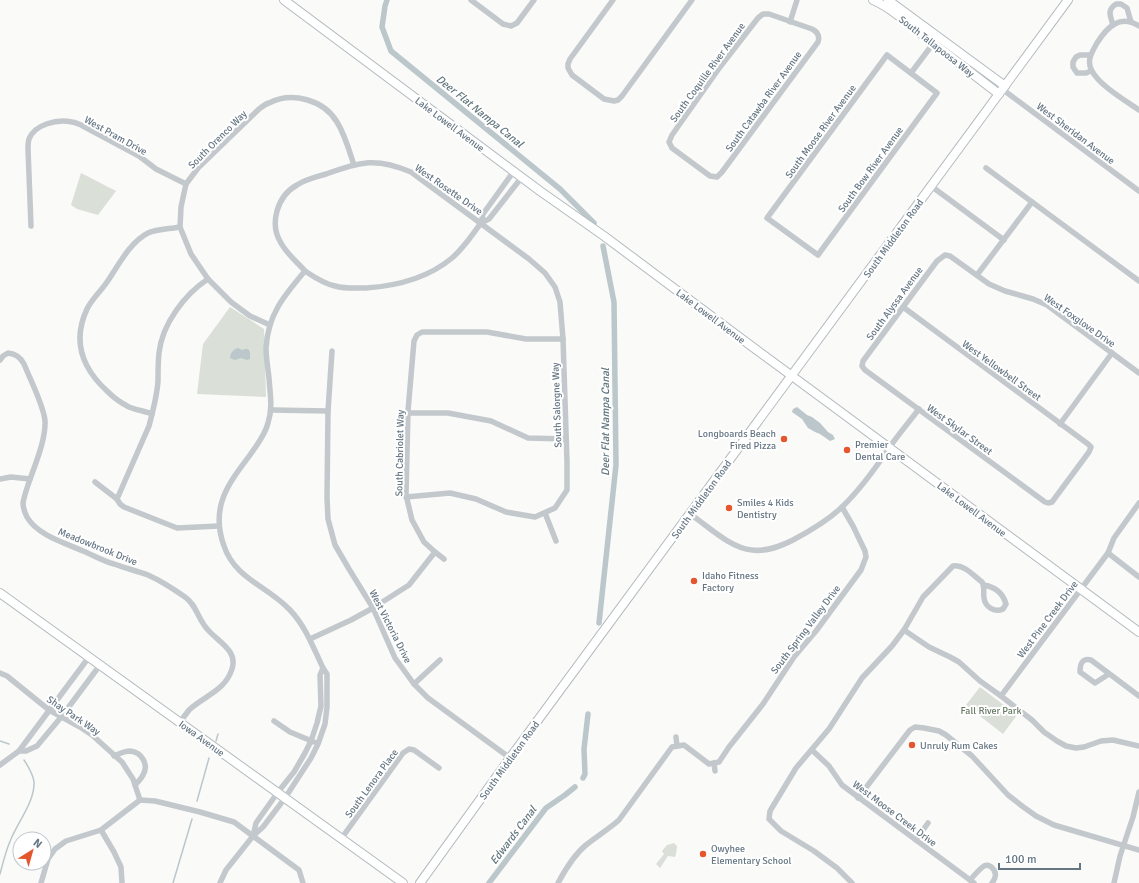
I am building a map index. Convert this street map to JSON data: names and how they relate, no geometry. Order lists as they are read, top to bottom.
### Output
{
  "streets": {
    "main road": [
      "South Tallapoosa Way",
      "Lake Lowell Avenue",
      "South Middleton Road",
      "Iowa Avenue"
    ],
    "street": [
      "South Coquille River Avenue",
      "South Catawba River Avenue",
      "South Moose River Avenue",
      "West Sheridan Avenue",
      "West Pram Drive",
      "South Orenco Way",
      "South Bow River Avenue",
      "West Rosette Drive",
      "South Alyssa Avenue",
      "West Foxglove Drive",
      "West Yellowbell Street",
      "South Salorgne Way",
      "West Skylar Street",
      "South Cabriolet Way",
      "Meadowbrook Drive",
      "West Pine Creek Drive",
      "West Victoria Drive",
      "South Spring Valley Drive",
      "Shay Park Way",
      "South Lenora Place",
      "West Moose Creek Drive"
    ]
  },
  "crossings": [
    ["South Tallapoosa Way", "West Sheridan Avenue"],
    ["South Tallapoosa Way", "South Middleton Road"],
    ["South Coquille River Avenue", "South Catawba River Avenue"],
    ["Lake Lowell Avenue", "South Middleton Road"],
    ["Lake Lowell Avenue", "West Pine Creek Drive"],
    ["South Moose River Avenue", "South Bow River Avenue"],
    ["West Sheridan Avenue", "South Middleton Road"],
    ["West Pram Drive", "South Orenco Way"],
    ["South Orenco Way", "West Rosette Drive"],
    ["West Rosette Drive", "South Salorgne Way"],
    ["South Middleton Road", "West Victoria Drive"],
    ["South Alyssa Avenue", "West Foxglove Drive"],
    ["South Alyssa Avenue", "West Yellowbell Street"],
    ["South Alyssa Avenue", "West Skylar Street"],
    ["West Yellowbell Street", "West Skylar Street"],
    ["South Salorgne Way", "South Cabriolet Way"],
    ["Meadowbrook Drive", "Iowa Avenue"],
    ["Iowa Avenue", "South Lenora Place"]
  ],
  "water": ["Deer Flat Nampa Canal", "Edwards Canal"],
  "parks": ["Fall River Park"],
  "places": [
    "Longboards Beach Fired Pizza",
    "Premier Dental Care",
    "Smiles 4 Kids Dentistry",
    "Idaho Fitness Factory",
    "Unruly Rum Cakes",
    "Owyhee Elementary School"
  ],
  "scale_bar": "100 m",
  "north": "top right"
}
